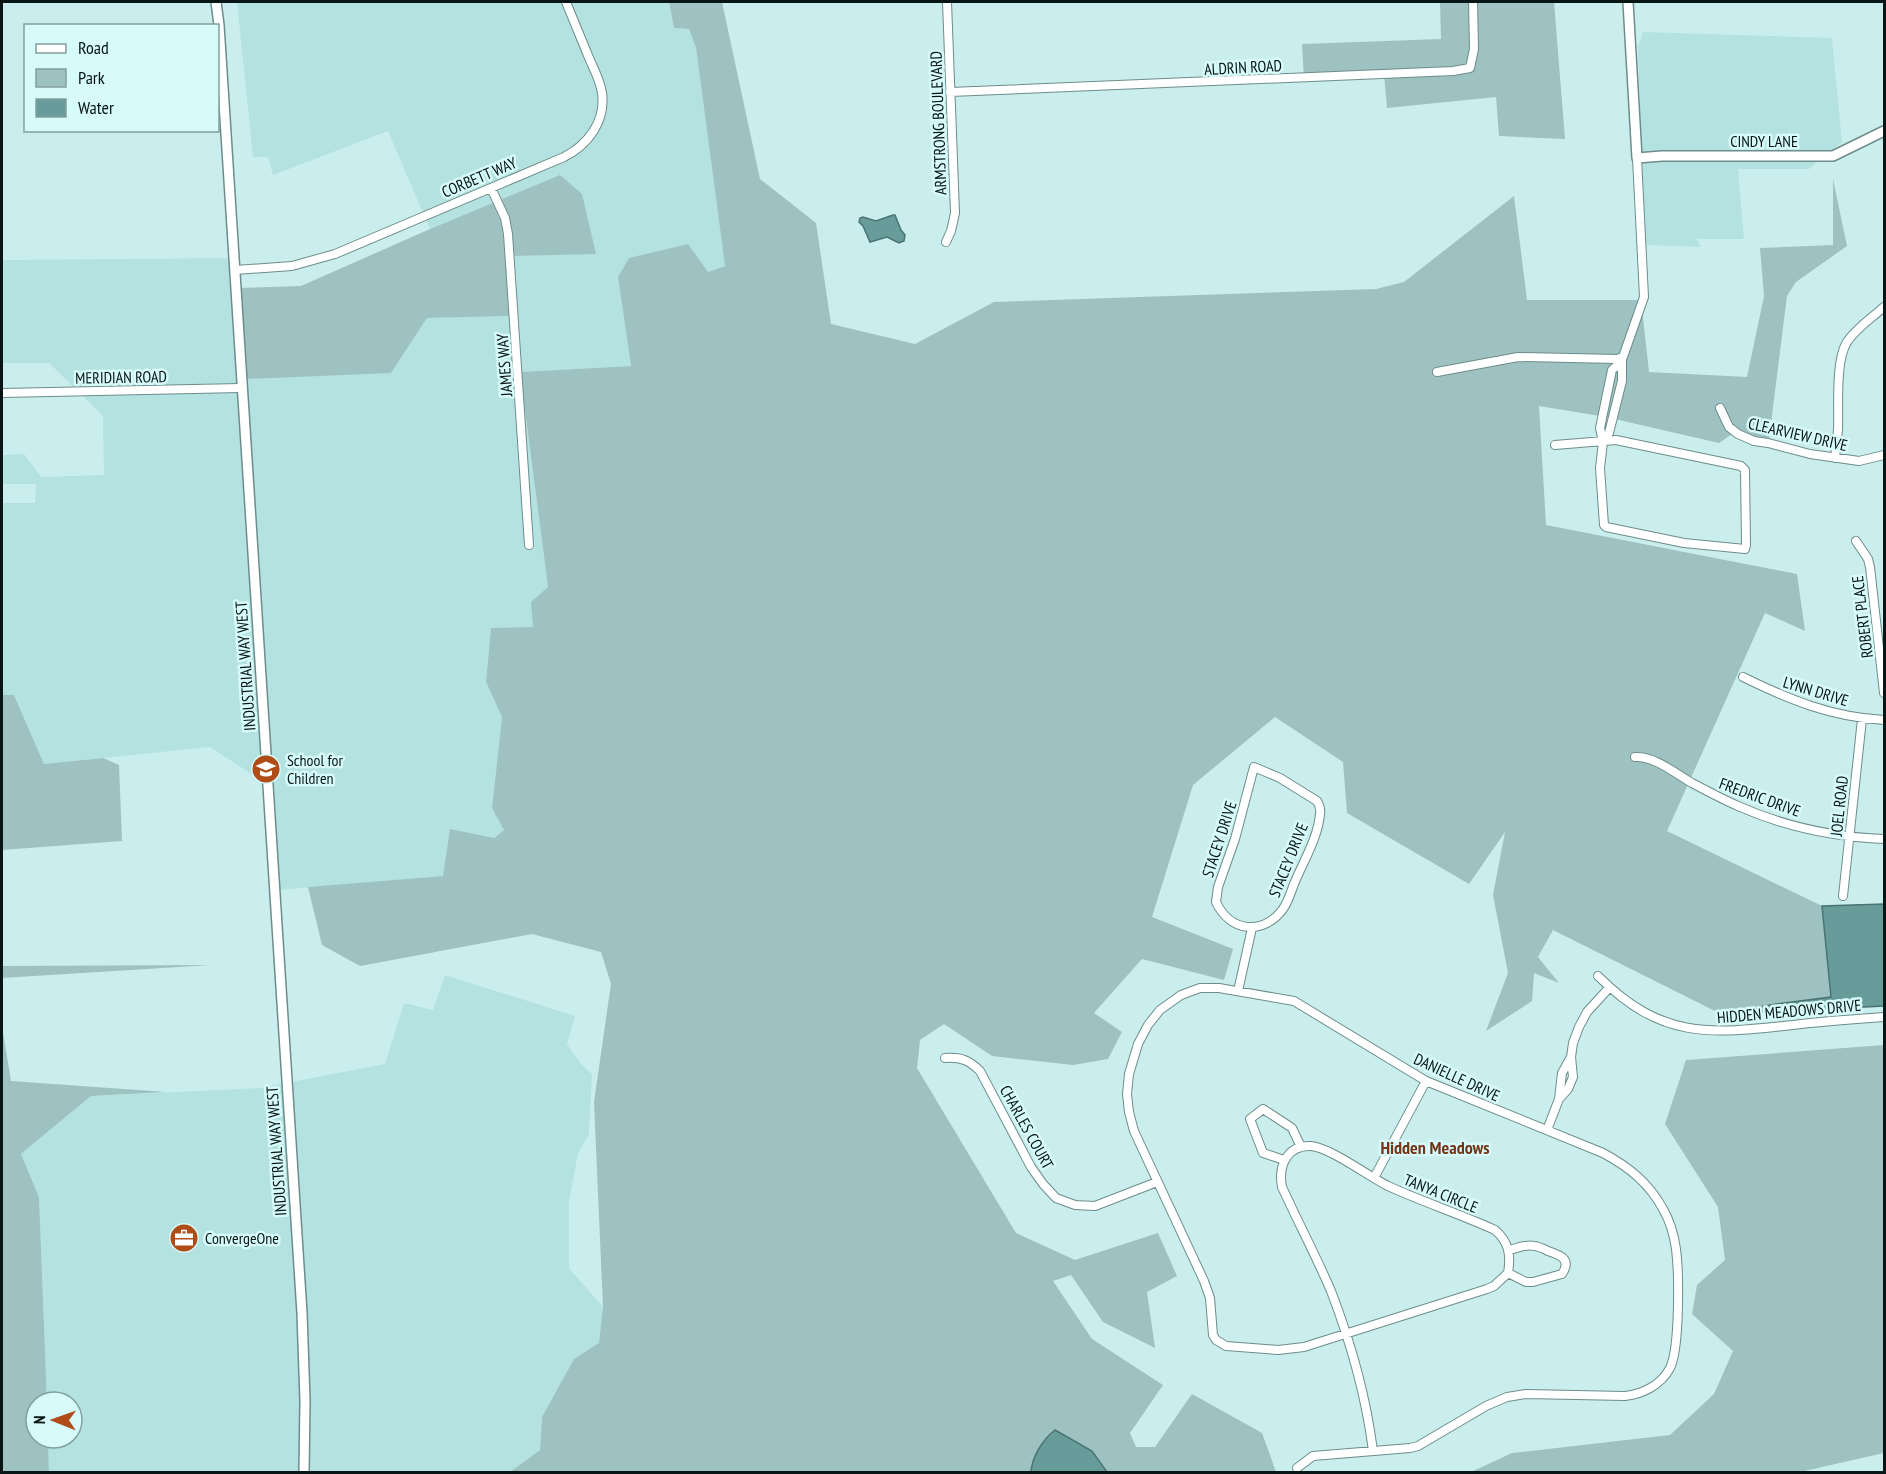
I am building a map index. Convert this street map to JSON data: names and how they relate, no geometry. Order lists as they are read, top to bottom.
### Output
{
  "streets": {
    "street": [
      "ALDRIN ROAD",
      "ARMSTRONG BOULEVARD",
      "CINDY LANE",
      "CORBETT WAY",
      "JAMES WAY",
      "MERIDIAN ROAD",
      "CLEARVIEW DRIVE",
      "ROBERT PLACE",
      "INDUSTRIAL WAY WEST",
      "LYNN DRIVE",
      "FREDRIC DRIVE",
      "JOEL ROAD",
      "STACEY DRIVE",
      "HIDDEN MEADOWS DRIVE",
      "DANIELLE DRIVE",
      "CHARLES COURT",
      "TANYA CIRCLE"
    ]
  },
  "crossings": [
    ["ALDRIN ROAD", "ARMSTRONG BOULEVARD"],
    ["CORBETT WAY", "JAMES WAY"],
    ["CORBETT WAY", "INDUSTRIAL WAY WEST"],
    ["MERIDIAN ROAD", "INDUSTRIAL WAY WEST"],
    ["LYNN DRIVE", "JOEL ROAD"],
    ["FREDRIC DRIVE", "JOEL ROAD"],
    ["DANIELLE DRIVE", "CHARLES COURT"]
  ],
  "districts": ["Hidden Meadows"],
  "places": {
    "school or university": ["School for Children"],
    "office": ["ConvergeOne"]
  },
  "legend": ["Road", "Park", "Water"],
  "north": "left"
}
